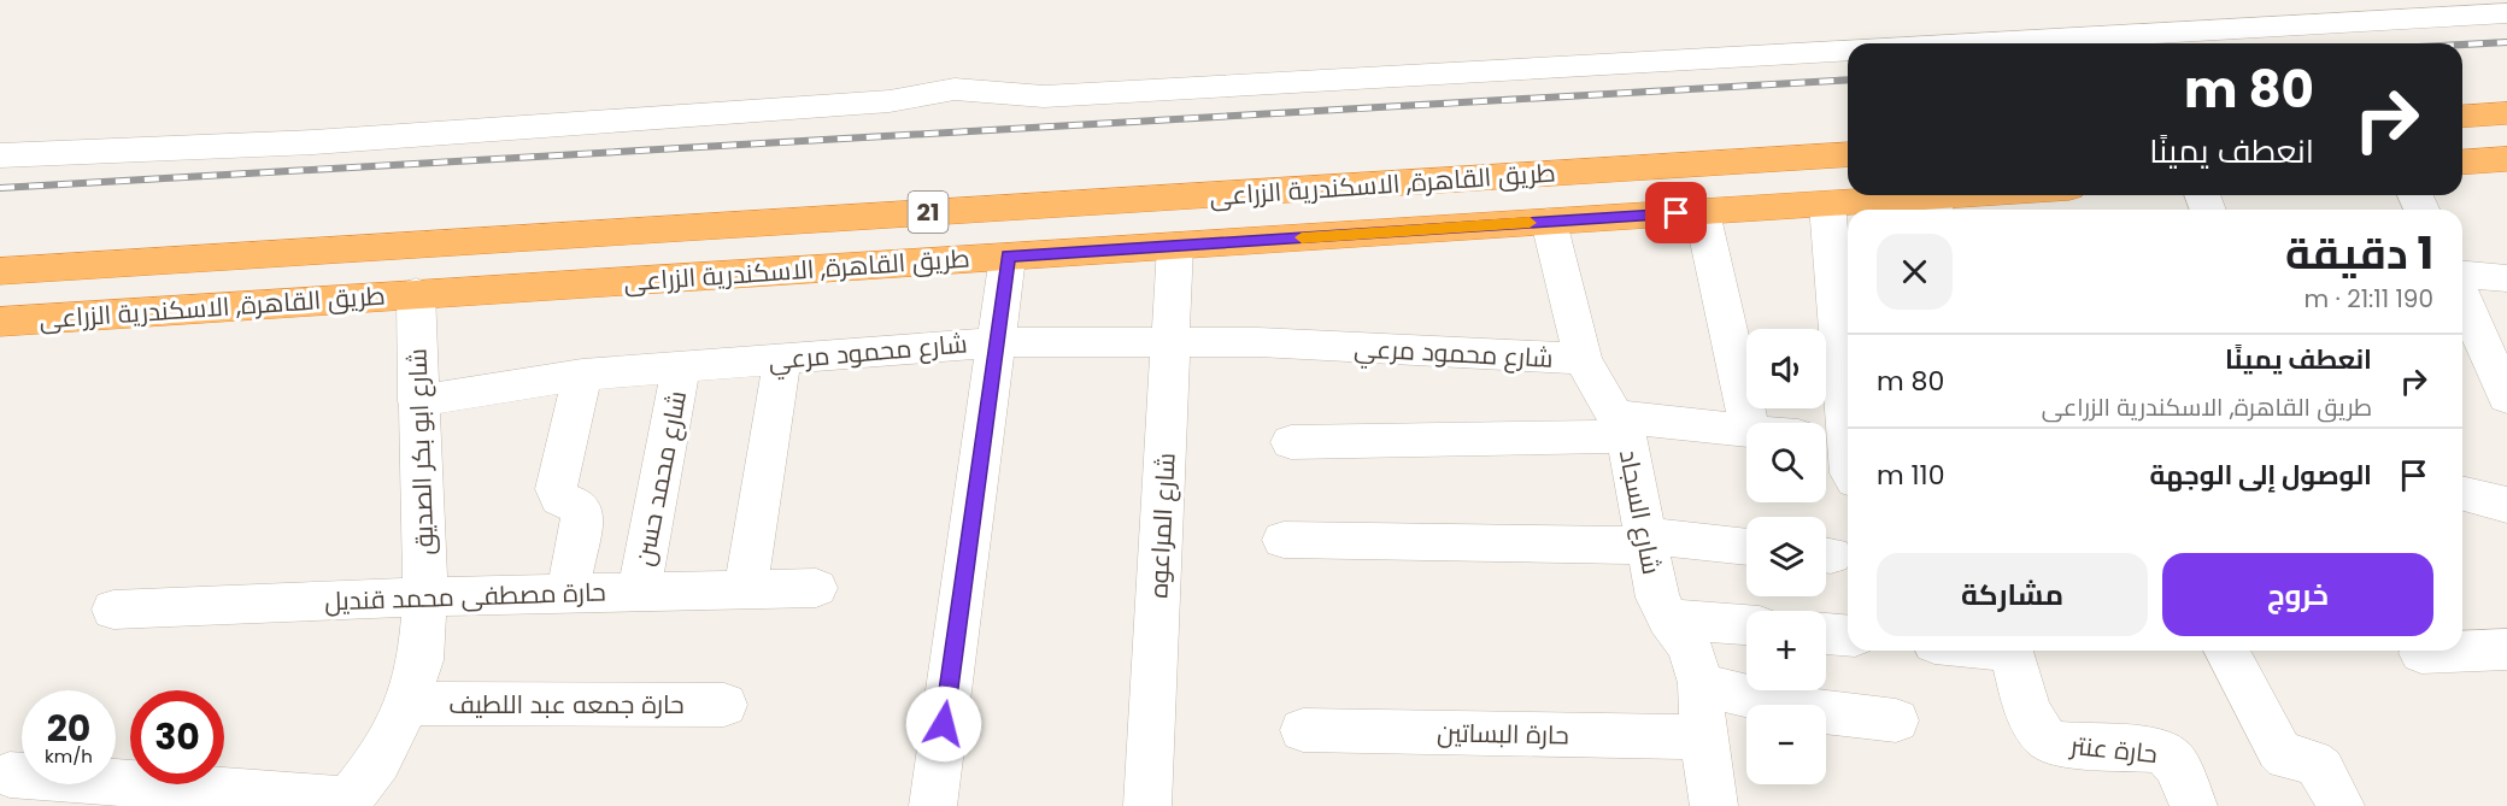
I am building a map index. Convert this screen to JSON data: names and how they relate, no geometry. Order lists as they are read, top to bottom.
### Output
{
  "streets": {
    "highway": ["طريق القاهرة, الاسكندرية الزراعى", "21"],
    "street": [
      "شارع محمود مرعي",
      "شارع ابو بكر الصديق",
      "شارع محمد حسن",
      "شارع السجاد",
      "شارع المراعوه",
      "حارة مصطفى محمد قنديل",
      "حارة جمعه عبد اللطيف",
      "حارة البساتين",
      "حارة عنتر"
    ]
  },
  "crossings": [
    ["طريق القاهرة, الاسكندرية الزراعى", "شارع ابو بكر الصديق"],
    ["طريق القاهرة, الاسكندرية الزراعى", "شارع السجاد"],
    ["طريق القاهرة, الاسكندرية الزراعى", "شارع المراعوه"],
    ["شارع محمود مرعي", "شارع ابو بكر الصديق"],
    ["شارع محمود مرعي", "شارع محمد حسن"],
    ["شارع محمود مرعي", "شارع السجاد"],
    ["شارع محمود مرعي", "شارع المراعوه"],
    ["شارع ابو بكر الصديق", "حارة مصطفى محمد قنديل"],
    ["شارع ابو بكر الصديق", "حارة جمعه عبد اللطيف"],
    ["شارع محمد حسن", "حارة مصطفى محمد قنديل"],
    ["شارع السجاد", "حارة البساتين"]
  ],
  "page": {
    "turn": ["80 m", "انعطف يمينًا"],
    "heading": ["1 دقيقة", "190 m · 21:11"],
    "map_buttons": ["+", "−"],
    "list": [
      {
        "name": "انعطف يمينًا",
        "note": "طريق القاهرة, الاسكندرية الزراعى",
        "value": "80 m"
      },
      {
        "name": "الوصول إلى الوجهة",
        "value": "110 m"
      }
    ],
    "buttons": ["خروج", "مشاركة"],
    "speed": "20 km/h",
    "limit": "30"
  }
}
